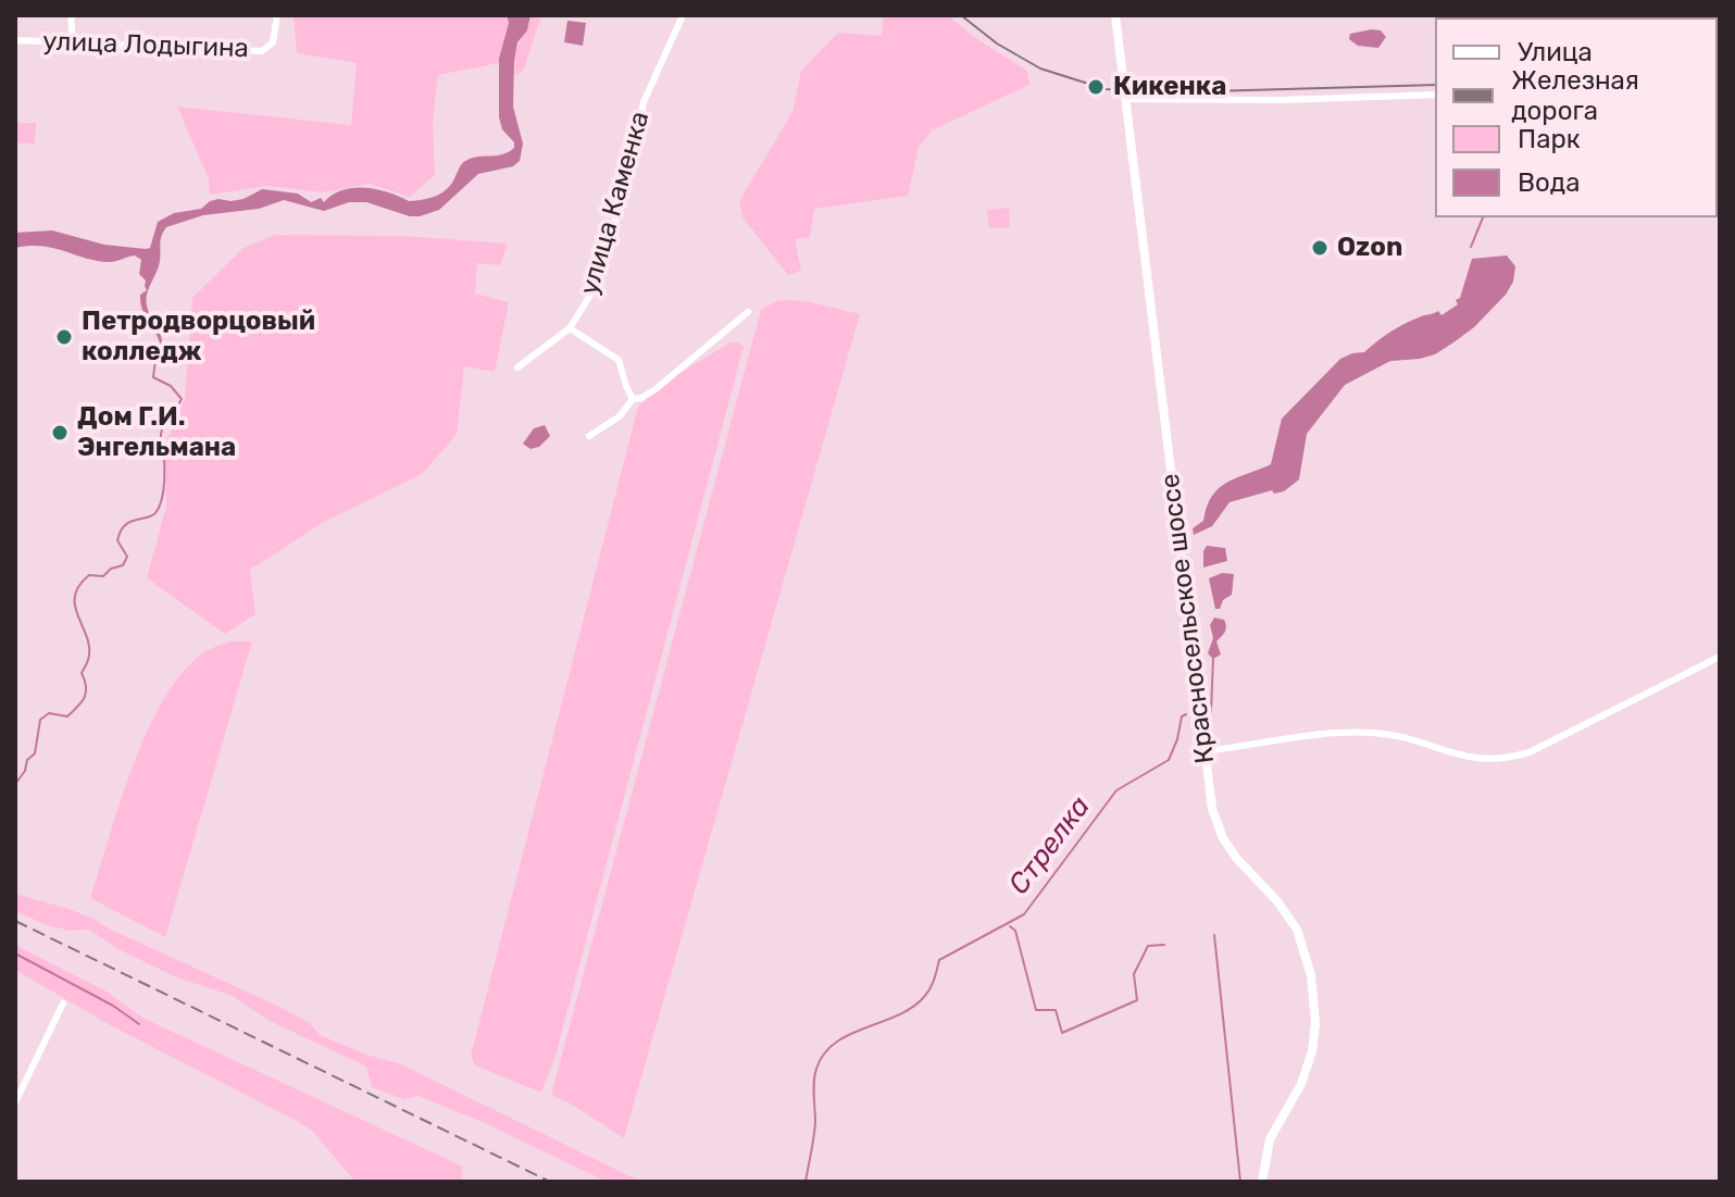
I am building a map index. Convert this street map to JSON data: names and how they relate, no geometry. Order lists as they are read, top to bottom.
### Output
{
  "streets": {
    "main road": ["Красносельское шоссе"],
    "street": ["улица Лодыгина", "улица Каменка"]
  },
  "water": ["Стрелка"],
  "places": [
    "Кикенка",
    "Ozon",
    "Петродворцовый колледж",
    "Дом Г.И. Энгельмана"
  ],
  "legend": [
    "Улица",
    "Железная дорога",
    "Парк",
    "Вода"
  ]
}
